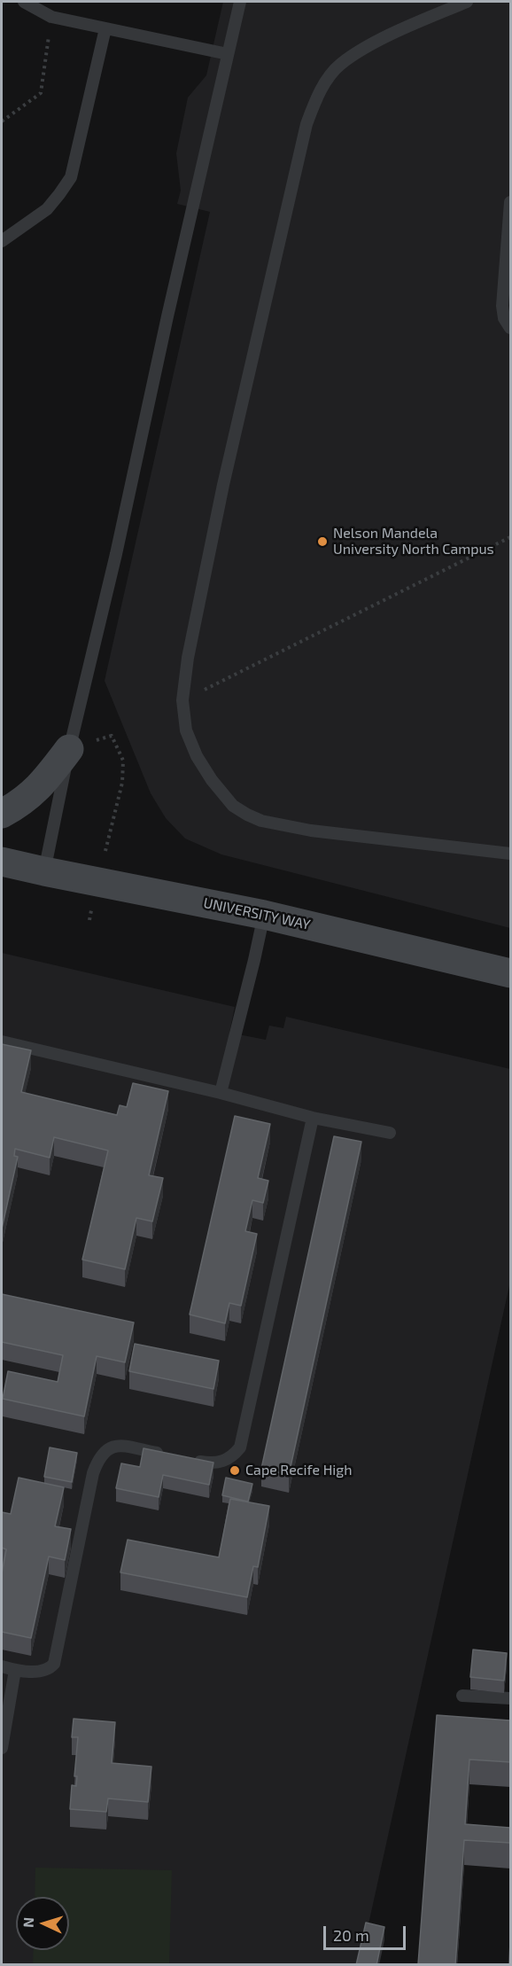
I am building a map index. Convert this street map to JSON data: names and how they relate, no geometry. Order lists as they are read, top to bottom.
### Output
{
  "streets": {
    "street": ["UNIVERSITY WAY"]
  },
  "places": ["Nelson Mandela University North Campus", "Cape Recife High"],
  "scale_bar": "20 m",
  "north": "left"
}
